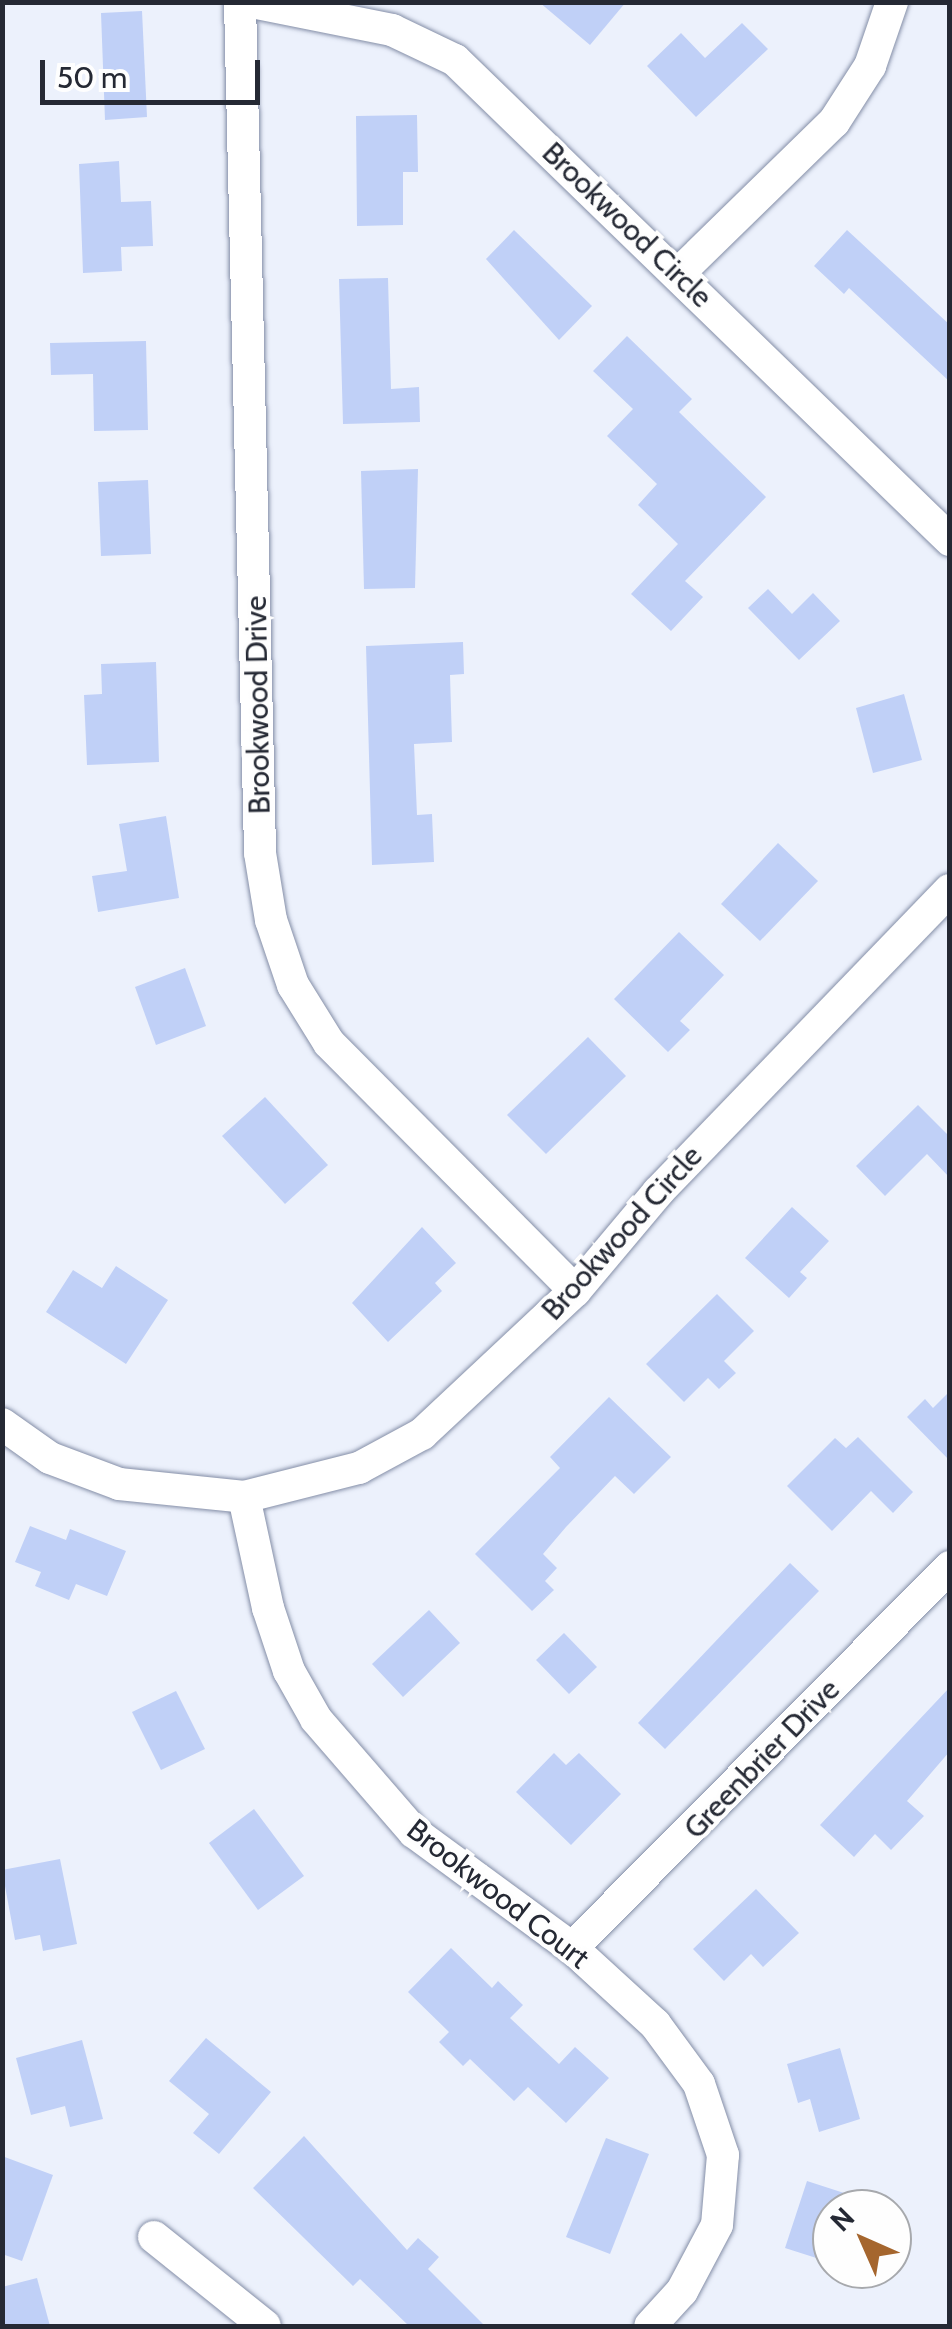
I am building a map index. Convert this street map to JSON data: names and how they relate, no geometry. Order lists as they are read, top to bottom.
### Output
{
  "streets": {
    "street": [
      "Brookwood Circle",
      "Brookwood Drive",
      "Greenbrier Drive",
      "Brookwood Court"
    ]
  },
  "crossings": [
    ["Brookwood Circle", "Brookwood Drive"],
    ["Brookwood Circle", "Brookwood Court"],
    ["Greenbrier Drive", "Brookwood Court"]
  ],
  "scale_bar": "50 m",
  "north": "top left"
}
